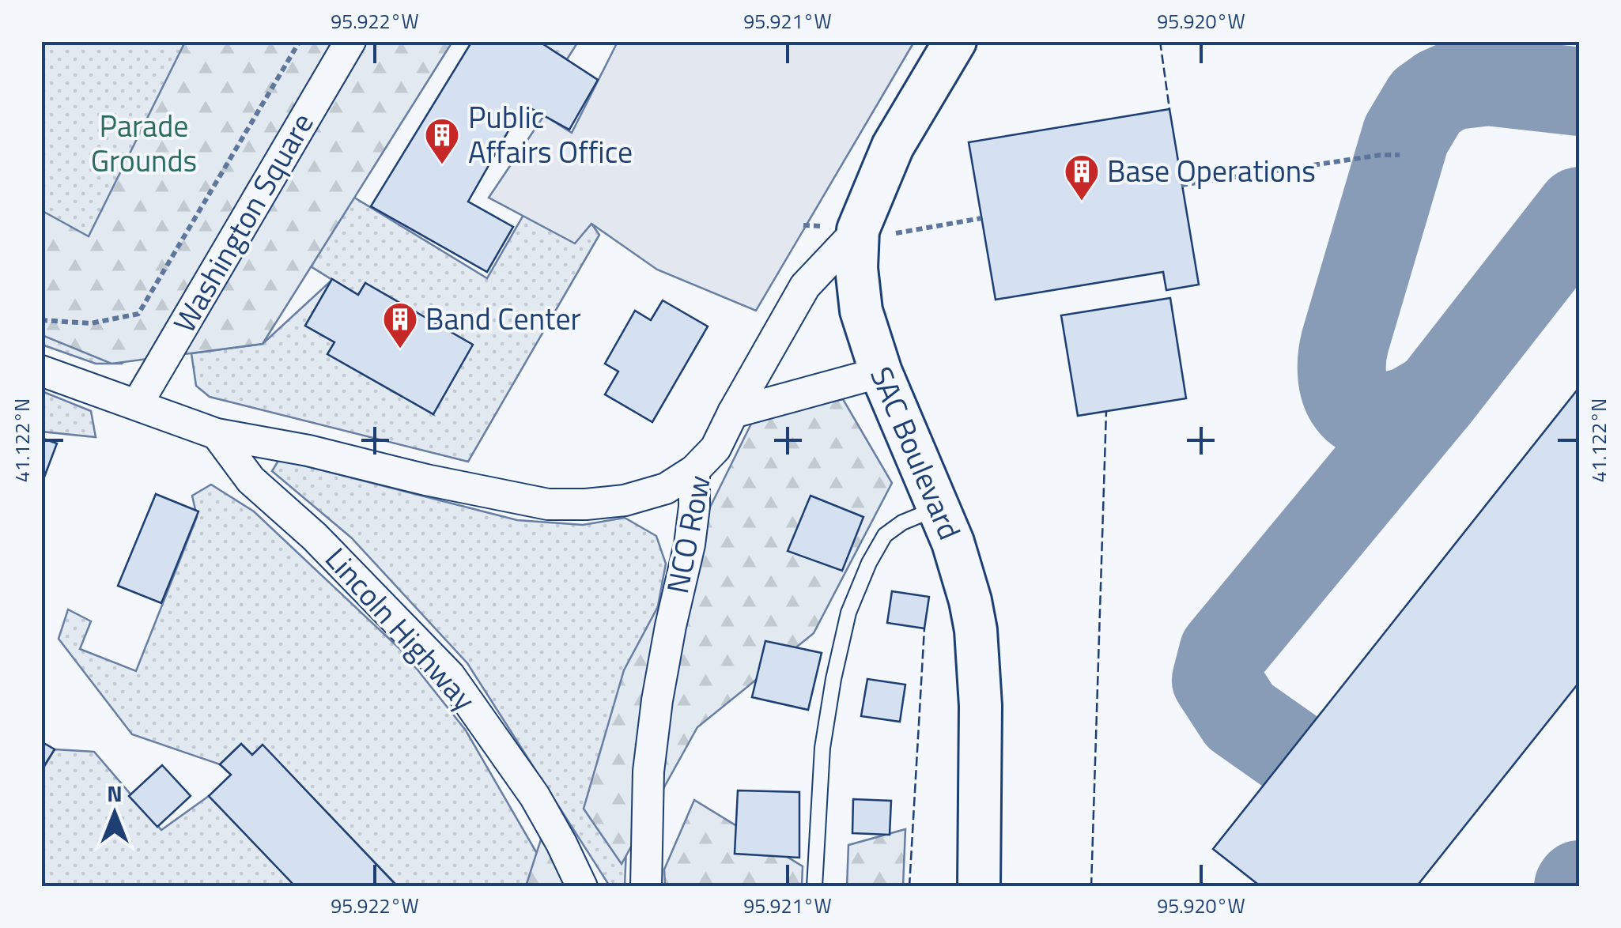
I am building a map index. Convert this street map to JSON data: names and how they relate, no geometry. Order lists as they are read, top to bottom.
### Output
{
  "streets": {
    "street": [
      "Washington Square",
      "SAC Boulevard",
      "NCO Row",
      "Lincoln Highway"
    ]
  },
  "crossings": [
    ["SAC Boulevard", "NCO Row"]
  ],
  "parks": ["Parade Grounds"],
  "places": {
    "building": ["Public Affairs Office", "Base Operations", "Band Center"]
  },
  "north": "top",
  "coordinates": [
    "95.922°W",
    "95.921°W",
    "95.920°W",
    "41.122°N"
  ]
}
